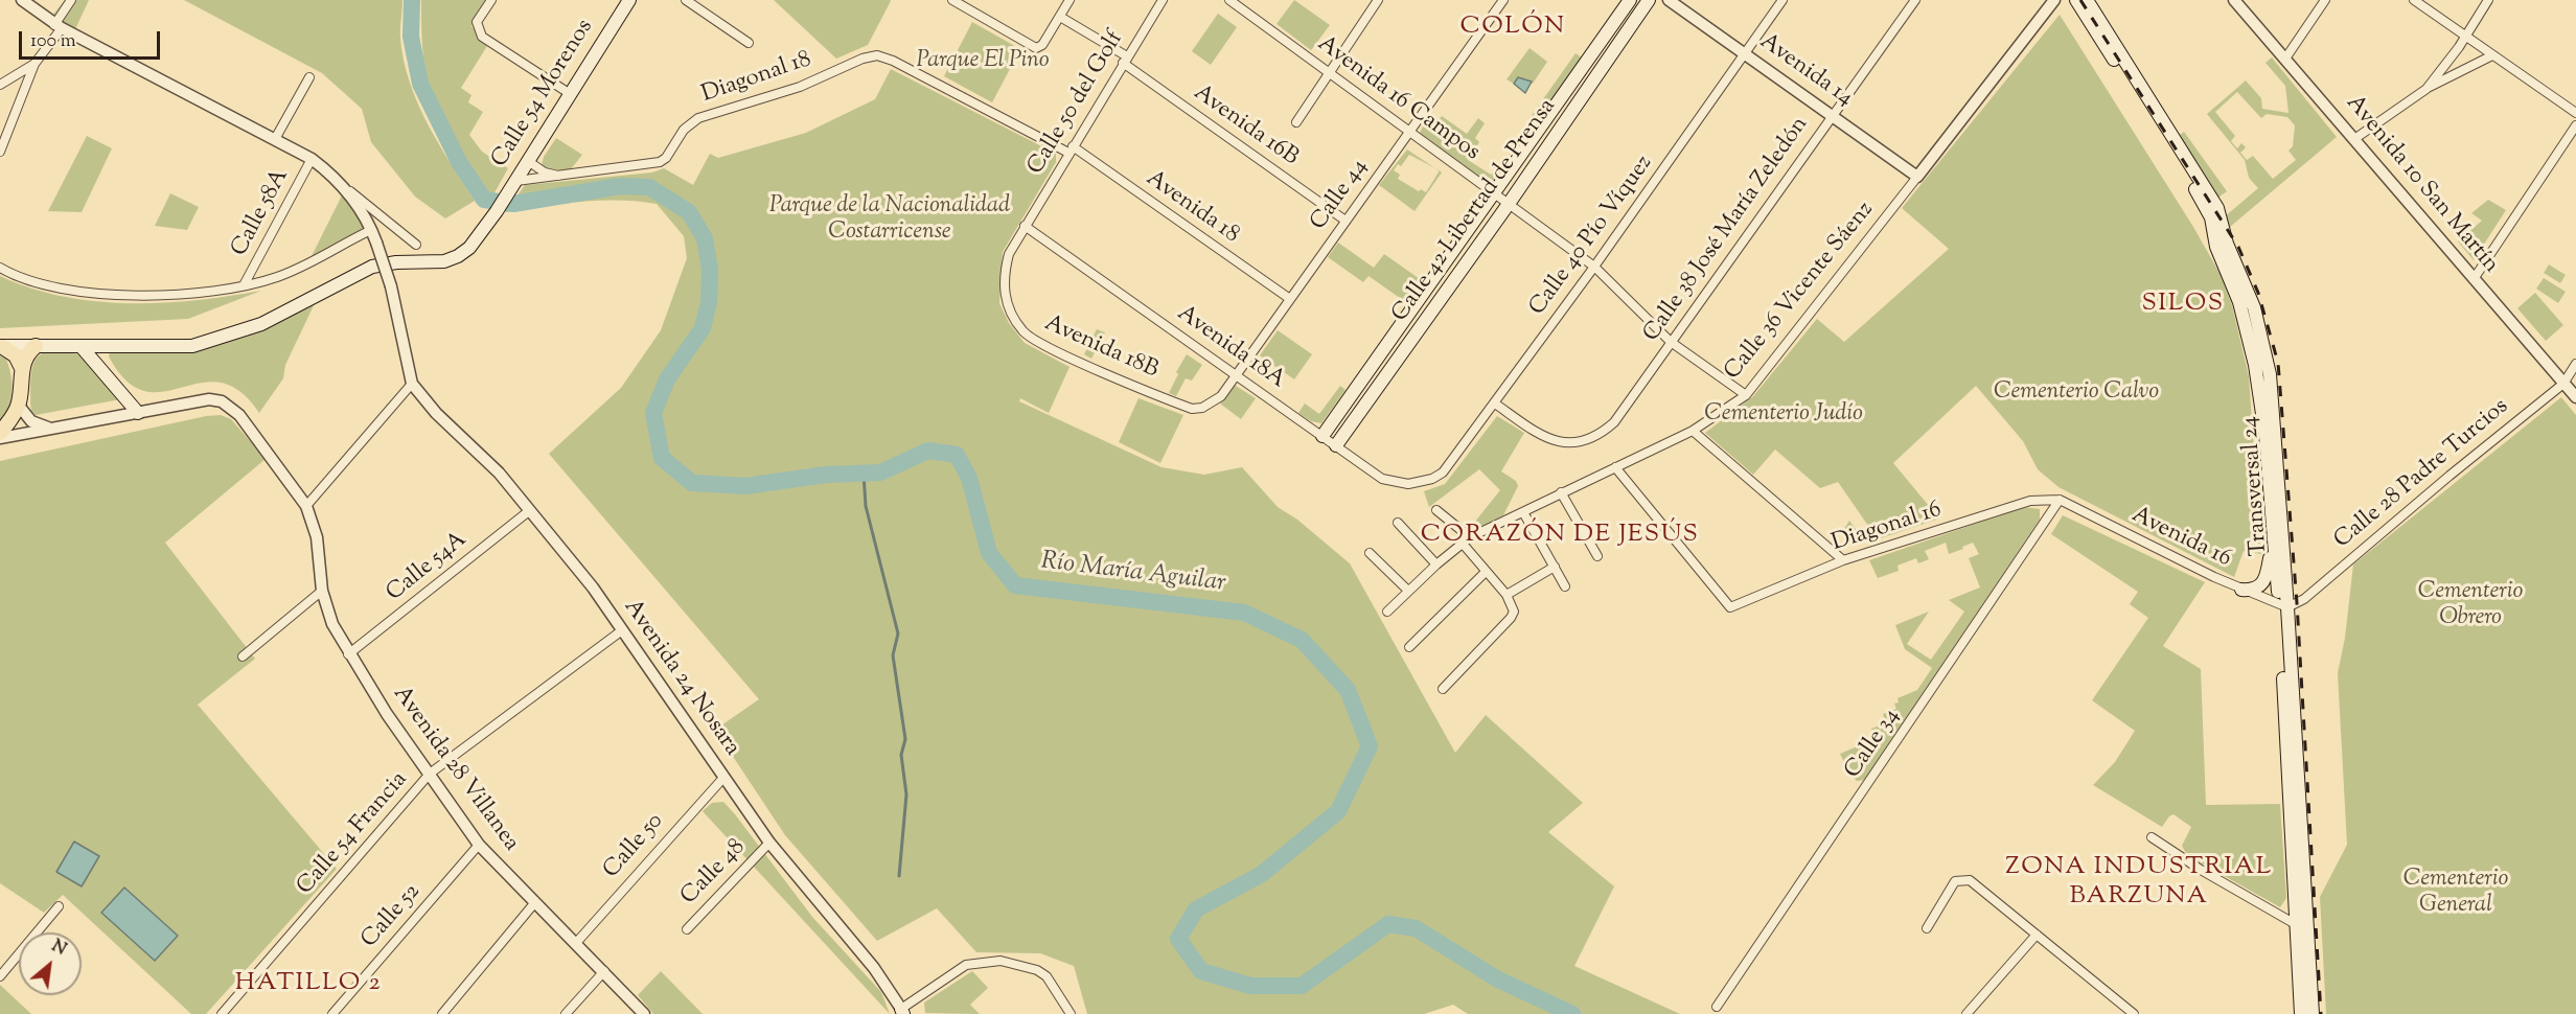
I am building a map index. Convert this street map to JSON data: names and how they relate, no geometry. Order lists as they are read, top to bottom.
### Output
{
  "streets": {
    "main road": ["Calle 54 Morenos", "Calle 42 Libertad de Prensa", "Transversal 24"],
    "street": [
      "Avenida 14",
      "Diagonal 18",
      "Avenida 16 Campos",
      "Calle 50 del Golf",
      "Avenida 16B",
      "Avenida 10 San Martín",
      "Calle 44",
      "Avenida 18",
      "Calle 58A",
      "Calle 38 José María Zeledón",
      "Calle 40 Pío Víquez",
      "Calle 36 Vicente Sáenz",
      "Avenida 18B",
      "Avenida 18A",
      "Calle 28 Padre Turcios",
      "Diagonal 16",
      "Avenida 16",
      "Calle 54A",
      "Avenida 24 Nosara",
      "Calle 34",
      "Avenida 28 Villanea",
      "Calle 54 Francia",
      "Calle 50",
      "Calle 48",
      "Calle 52"
    ]
  },
  "crossings": [
    ["Avenida 14", "Calle 38 José María Zeledón"],
    ["Avenida 14", "Calle 40 Pío Víquez"],
    ["Avenida 14", "Calle 36 Vicente Sáenz"],
    ["Diagonal 18", "Calle 54 Morenos"],
    ["Diagonal 18", "Avenida 18"],
    ["Avenida 16 Campos", "Calle 44"],
    ["Avenida 16 Campos", "Calle 42 Libertad de Prensa"],
    ["Avenida 16 Campos", "Calle 38 José María Zeledón"],
    ["Avenida 16 Campos", "Calle 40 Pío Víquez"],
    ["Avenida 16 Campos", "Calle 36 Vicente Sáenz"],
    ["Calle 50 del Golf", "Avenida 16B"],
    ["Calle 50 del Golf", "Avenida 18"],
    ["Calle 50 del Golf", "Avenida 18B"],
    ["Calle 50 del Golf", "Avenida 18A"],
    ["Avenida 16B", "Calle 44"],
    ["Avenida 10 San Martín", "Calle 28 Padre Turcios"],
    ["Calle 44", "Avenida 18"],
    ["Calle 44", "Avenida 18B"],
    ["Calle 44", "Avenida 18A"],
    ["Calle 42 Libertad de Prensa", "Avenida 18A"],
    ["Calle 38 José María Zeledón", "Calle 40 Pío Víquez"],
    ["Calle 40 Pío Víquez", "Avenida 18A"],
    ["Calle 36 Vicente Sáenz", "Diagonal 16"],
    ["Avenida 18B", "Avenida 18A"],
    ["Calle 28 Padre Turcios", "Transversal 24"],
    ["Calle 28 Padre Turcios", "Avenida 16"],
    ["Transversal 24", "Avenida 16"],
    ["Diagonal 16", "Avenida 16"],
    ["Diagonal 16", "Calle 34"],
    ["Avenida 16", "Calle 34"],
    ["Calle 54A", "Avenida 24 Nosara"],
    ["Calle 54A", "Avenida 28 Villanea"],
    ["Avenida 24 Nosara", "Calle 54 Francia"],
    ["Avenida 24 Nosara", "Calle 50"],
    ["Avenida 24 Nosara", "Calle 48"],
    ["Avenida 28 Villanea", "Calle 54 Francia"],
    ["Avenida 28 Villanea", "Calle 50"],
    ["Avenida 28 Villanea", "Calle 52"]
  ],
  "districts": [
    "COLÓN",
    "SILOS",
    "CORAZÓN DE JESÚS",
    "ZONA INDUSTRIAL BARZUNA",
    "HATILLO 2"
  ],
  "water": ["Río María Aguilar"],
  "parks": [
    "Parque El Pino",
    "Parque de la Nacionalidad Costarricense",
    "Cementerio Calvo",
    "Cementerio Judío",
    "Cementerio Obrero",
    "Cementerio General"
  ],
  "scale_bar": "100 m",
  "north": "top right"
}
